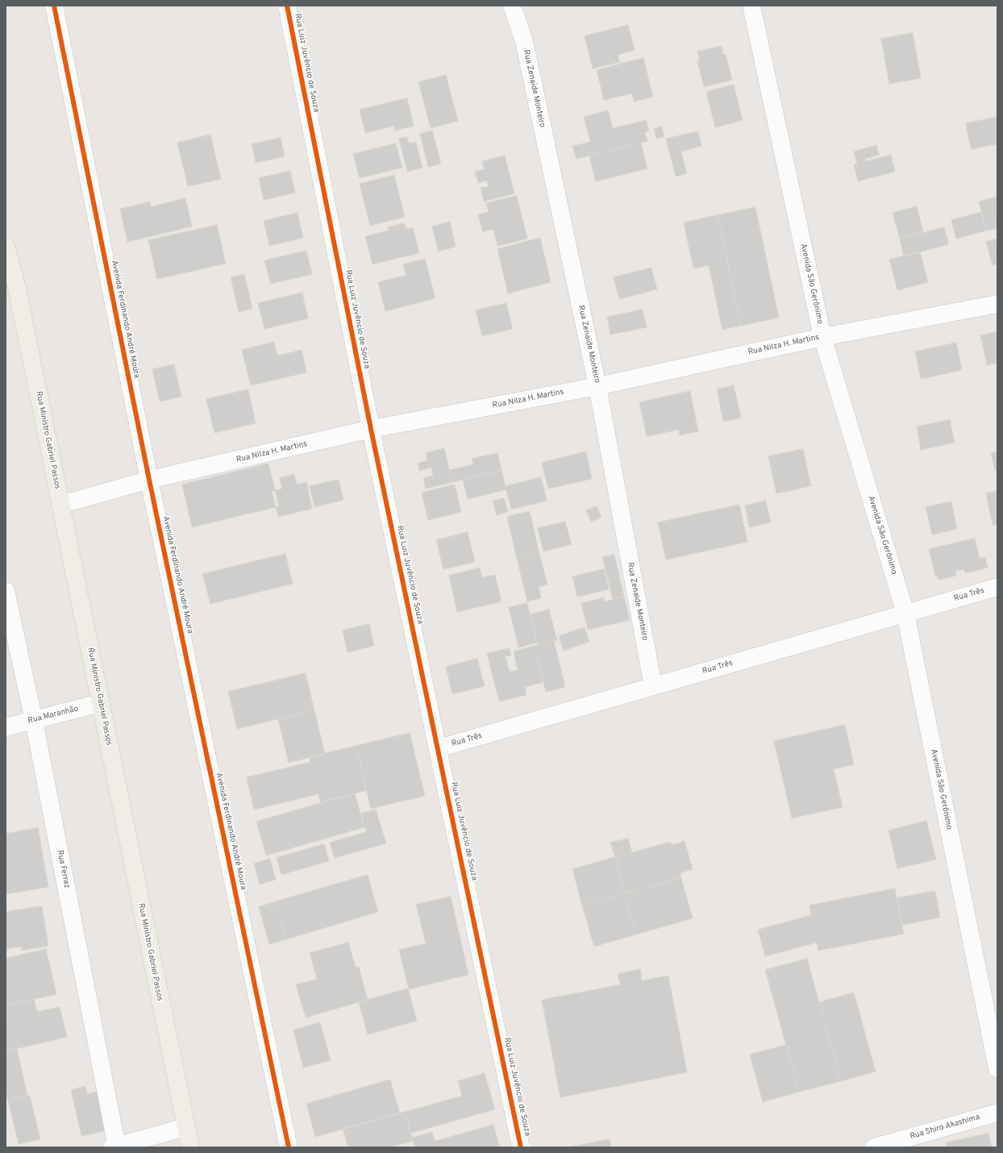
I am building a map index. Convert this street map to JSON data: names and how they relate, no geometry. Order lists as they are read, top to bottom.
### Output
{
  "streets": {
    "main road": ["Rua Ministro Gabriel Passos"],
    "street": [
      "Rua Luiz Juvêncio de Souza",
      "Rua Zenaide Monteiro",
      "Avenida São Gerônimo",
      "Avenida Ferdinando André Moura",
      "Rua Nilza H. Martins",
      "Rua Três",
      "Rua Maranhão",
      "Rua Ferraz",
      "Rua Shiro Akashima"
    ]
  },
  "crossings": [
    ["Rua Luiz Juvêncio de Souza", "Rua Nilza H. Martins"],
    ["Rua Luiz Juvêncio de Souza", "Rua Três"],
    ["Rua Zenaide Monteiro", "Rua Nilza H. Martins"],
    ["Rua Zenaide Monteiro", "Rua Três"],
    ["Avenida São Gerônimo", "Rua Nilza H. Martins"],
    ["Avenida São Gerônimo", "Rua Três"],
    ["Avenida Ferdinando André Moura", "Rua Nilza H. Martins"],
    ["Rua Nilza H. Martins", "Rua Ministro Gabriel Passos"],
    ["Rua Ministro Gabriel Passos", "Rua Maranhão"],
    ["Rua Maranhão", "Rua Ferraz"]
  ]
}
